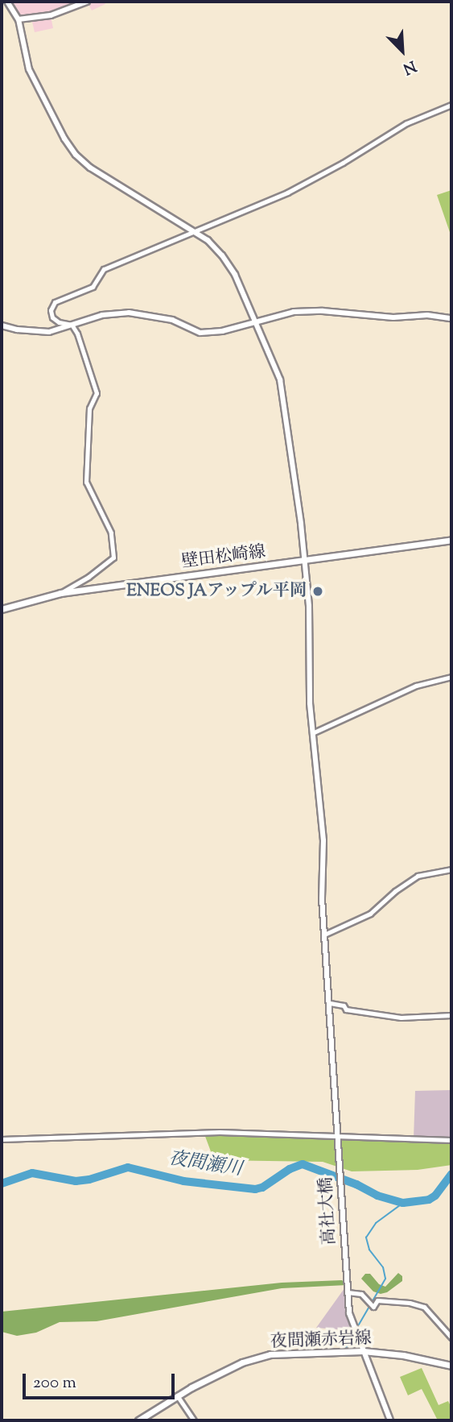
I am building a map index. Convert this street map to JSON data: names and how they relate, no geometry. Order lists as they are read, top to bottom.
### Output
{
  "streets": {
    "main road": ["壁田松崎線", "夜間瀬赤岩線"],
    "street": ["高社大橋"]
  },
  "crossings": [
    ["壁田松崎線", "高社大橋"],
    ["高社大橋", "夜間瀬赤岩線"]
  ],
  "water": ["夜間瀬川"],
  "places": ["ENEOS JAアップル平岡"],
  "scale_bar": "200 m",
  "north": "bottom right"
}
